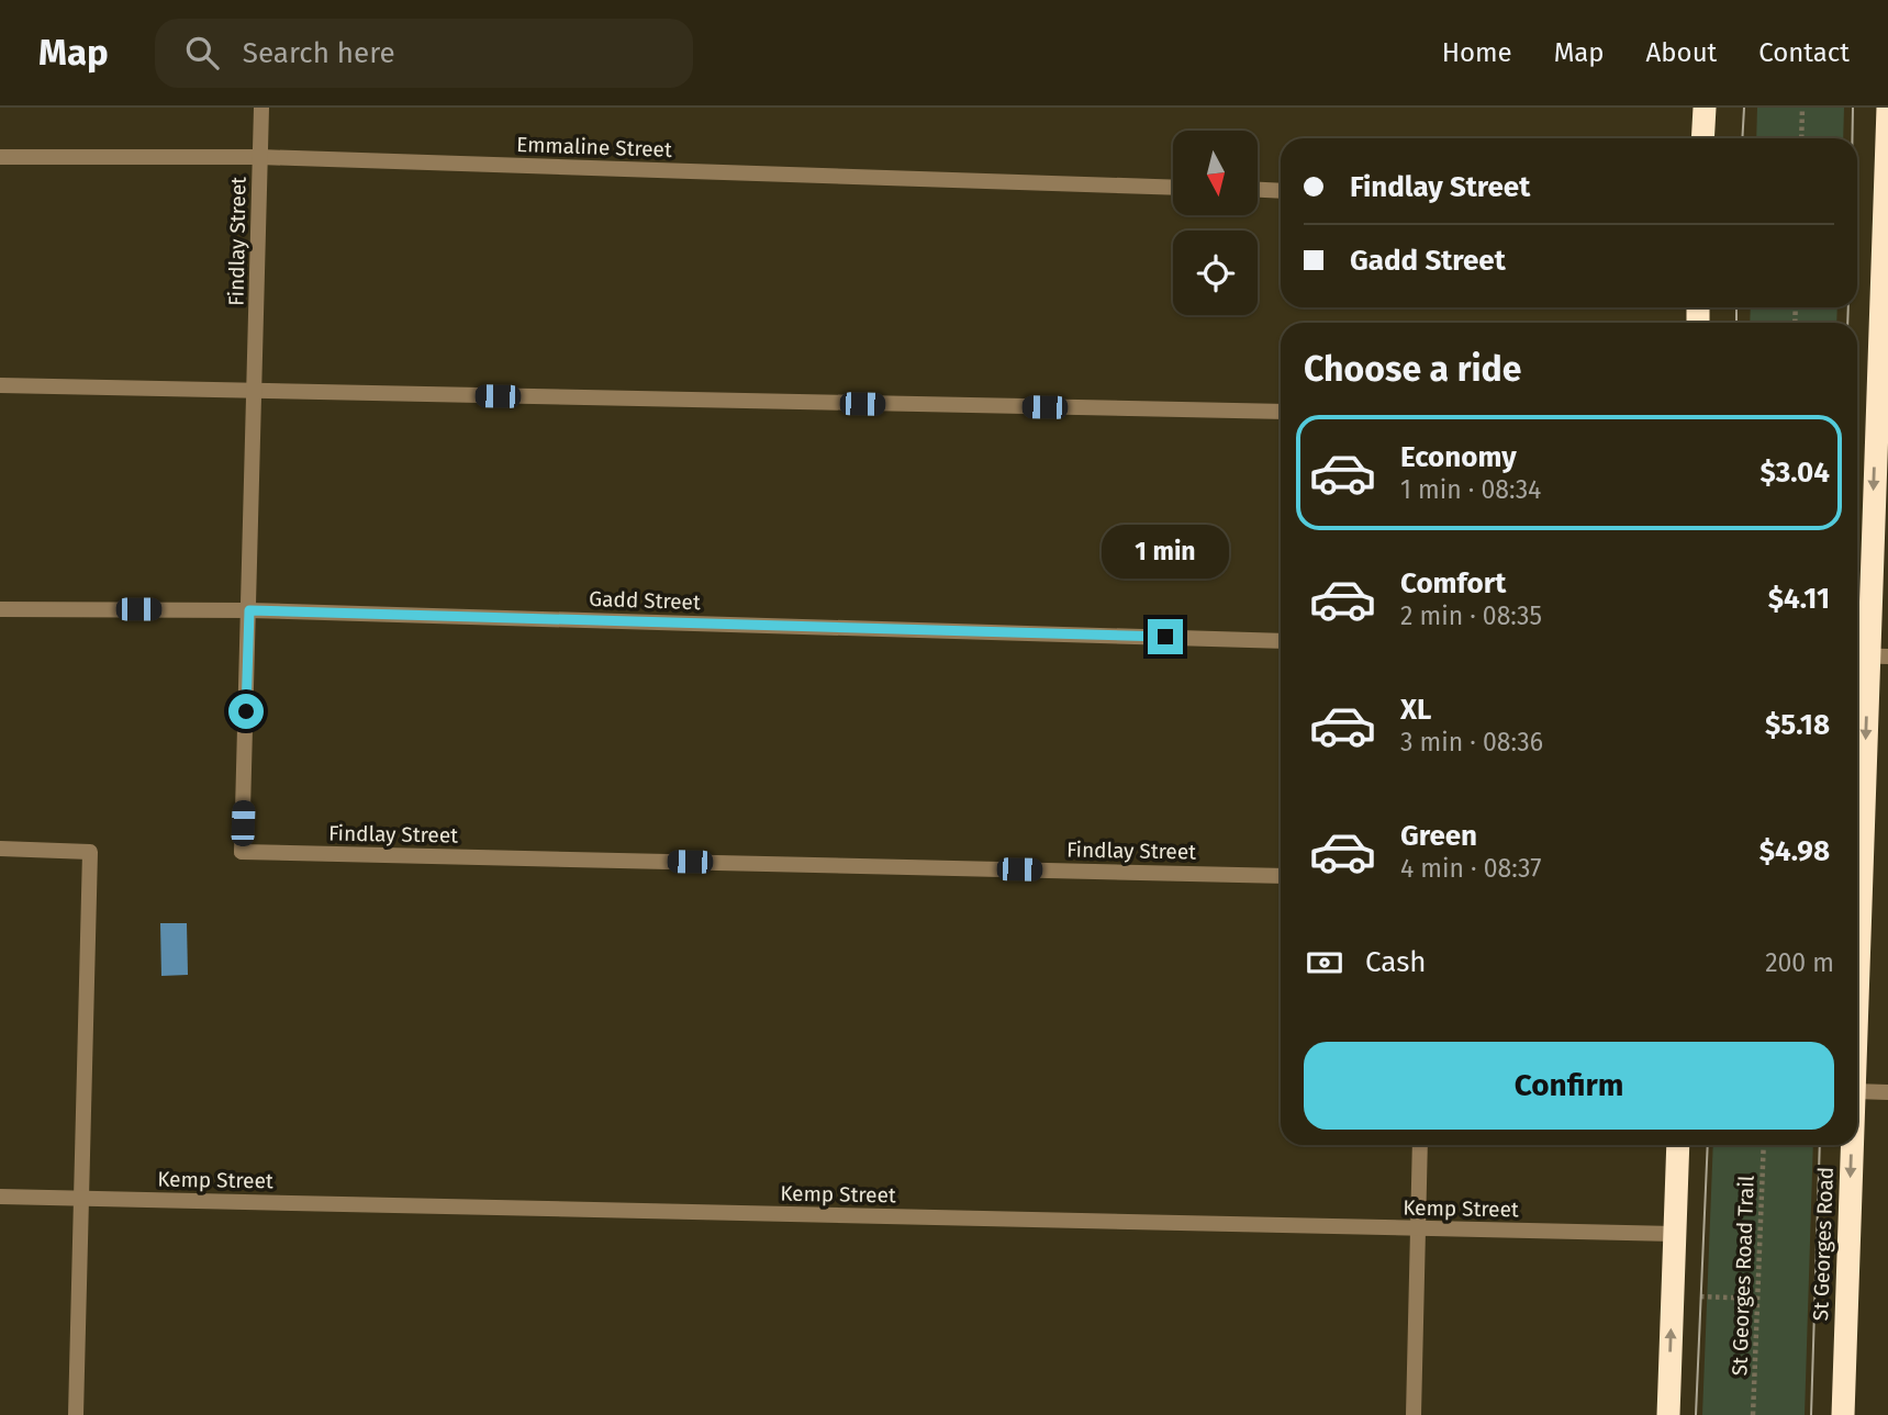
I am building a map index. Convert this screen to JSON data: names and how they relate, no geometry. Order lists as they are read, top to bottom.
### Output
{
  "streets": {
    "highway": ["St Georges Road"],
    "street": [
      "Emmaline Street",
      "Findlay Street",
      "Gadd Street",
      "Kemp Street"
    ],
    "path": ["St Georges Road Trail"]
  },
  "crossings": [
    ["Emmaline Street", "Findlay Street"],
    ["Findlay Street", "Gadd Street"]
  ],
  "one_way": ["St Georges Road"],
  "north": "bottom",
  "page": {
    "header": "Map",
    "search": "Search here",
    "nav": [
      "Home",
      "Map",
      "About",
      "Contact"
    ],
    "banner": ["Findlay Street", "Gadd Street"],
    "heading": "Choose a ride",
    "list": [
      {
        "name": "Economy",
        "note": "1 min · 08:34",
        "value": "$3.04"
      },
      {
        "name": "Comfort",
        "note": "2 min · 08:35",
        "value": "$4.11"
      },
      {
        "name": "XL",
        "note": "3 min · 08:36",
        "value": "$5.18"
      },
      {
        "name": "Green",
        "note": "4 min · 08:37",
        "value": "$4.98"
      }
    ],
    "bubble": "1 min",
    "pay": ["Cash", "200 m"],
    "buttons": "Confirm"
  }
}
